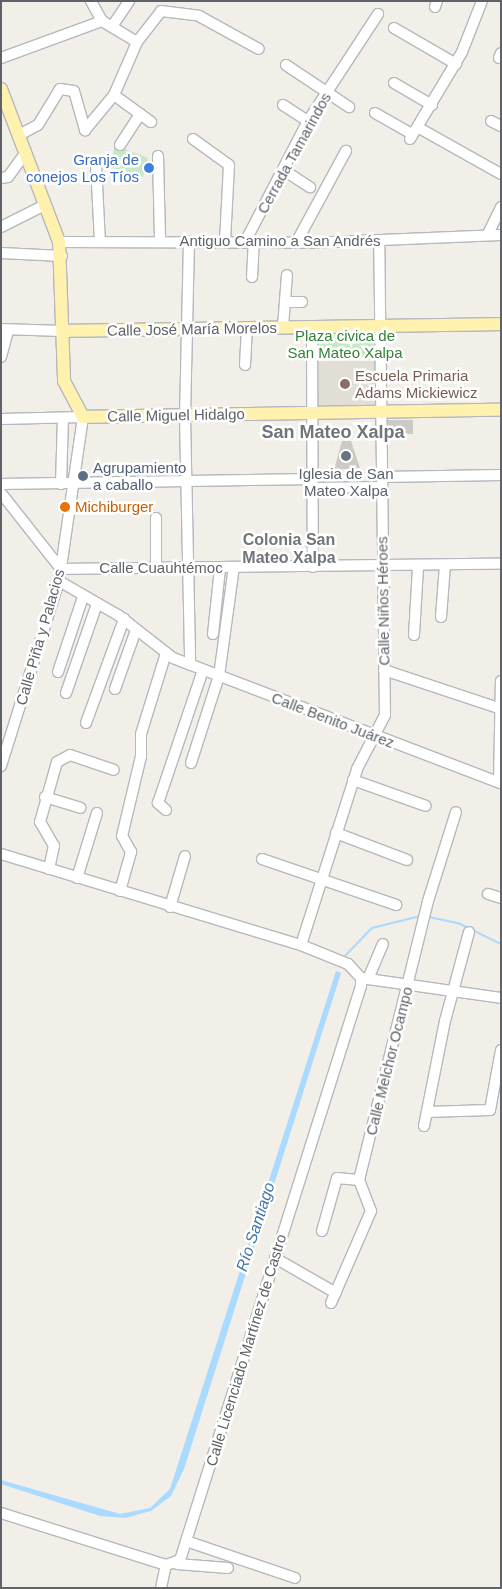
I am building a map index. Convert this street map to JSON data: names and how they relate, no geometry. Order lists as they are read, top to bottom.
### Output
{
  "streets": {
    "main road": ["Calle José María Morelos", "Calle Miguel Hidalgo"],
    "street": [
      "Cerrada Tamarindos",
      "Antiguo Camino a San Andrés",
      "Calle Cuauhtémoc",
      "Calle Niños Héroes",
      "Calle Piña y Palacios",
      "Calle Benito Juárez",
      "Calle Melchor Ocampo",
      "Calle Licenciado Martínez de Castro"
    ]
  },
  "crossings": [
    ["Cerrada Tamarindos", "Antiguo Camino a San Andrés"],
    ["Antiguo Camino a San Andrés", "Calle Niños Héroes"],
    ["Calle José María Morelos", "Calle Niños Héroes"],
    ["Calle Miguel Hidalgo", "Calle Niños Héroes"],
    ["Calle Miguel Hidalgo", "Calle Piña y Palacios"],
    ["Calle Cuauhtémoc", "Calle Niños Héroes"],
    ["Calle Cuauhtémoc", "Calle Piña y Palacios"],
    ["Calle Niños Héroes", "Calle Benito Juárez"],
    ["Calle Piña y Palacios", "Calle Benito Juárez"]
  ],
  "districts": ["San Mateo Xalpa", "Colonia San Mateo Xalpa"],
  "water": ["Río Santiago"],
  "parks": ["Plaza civica de San Mateo Xalpa"],
  "places": [
    "Granja de conejos Los Tíos",
    "Escuela Primaria Adams Mickiewicz",
    "Iglesia de San Mateo Xalpa",
    "Agrupamiento a caballo",
    "Michiburger"
  ]
}
